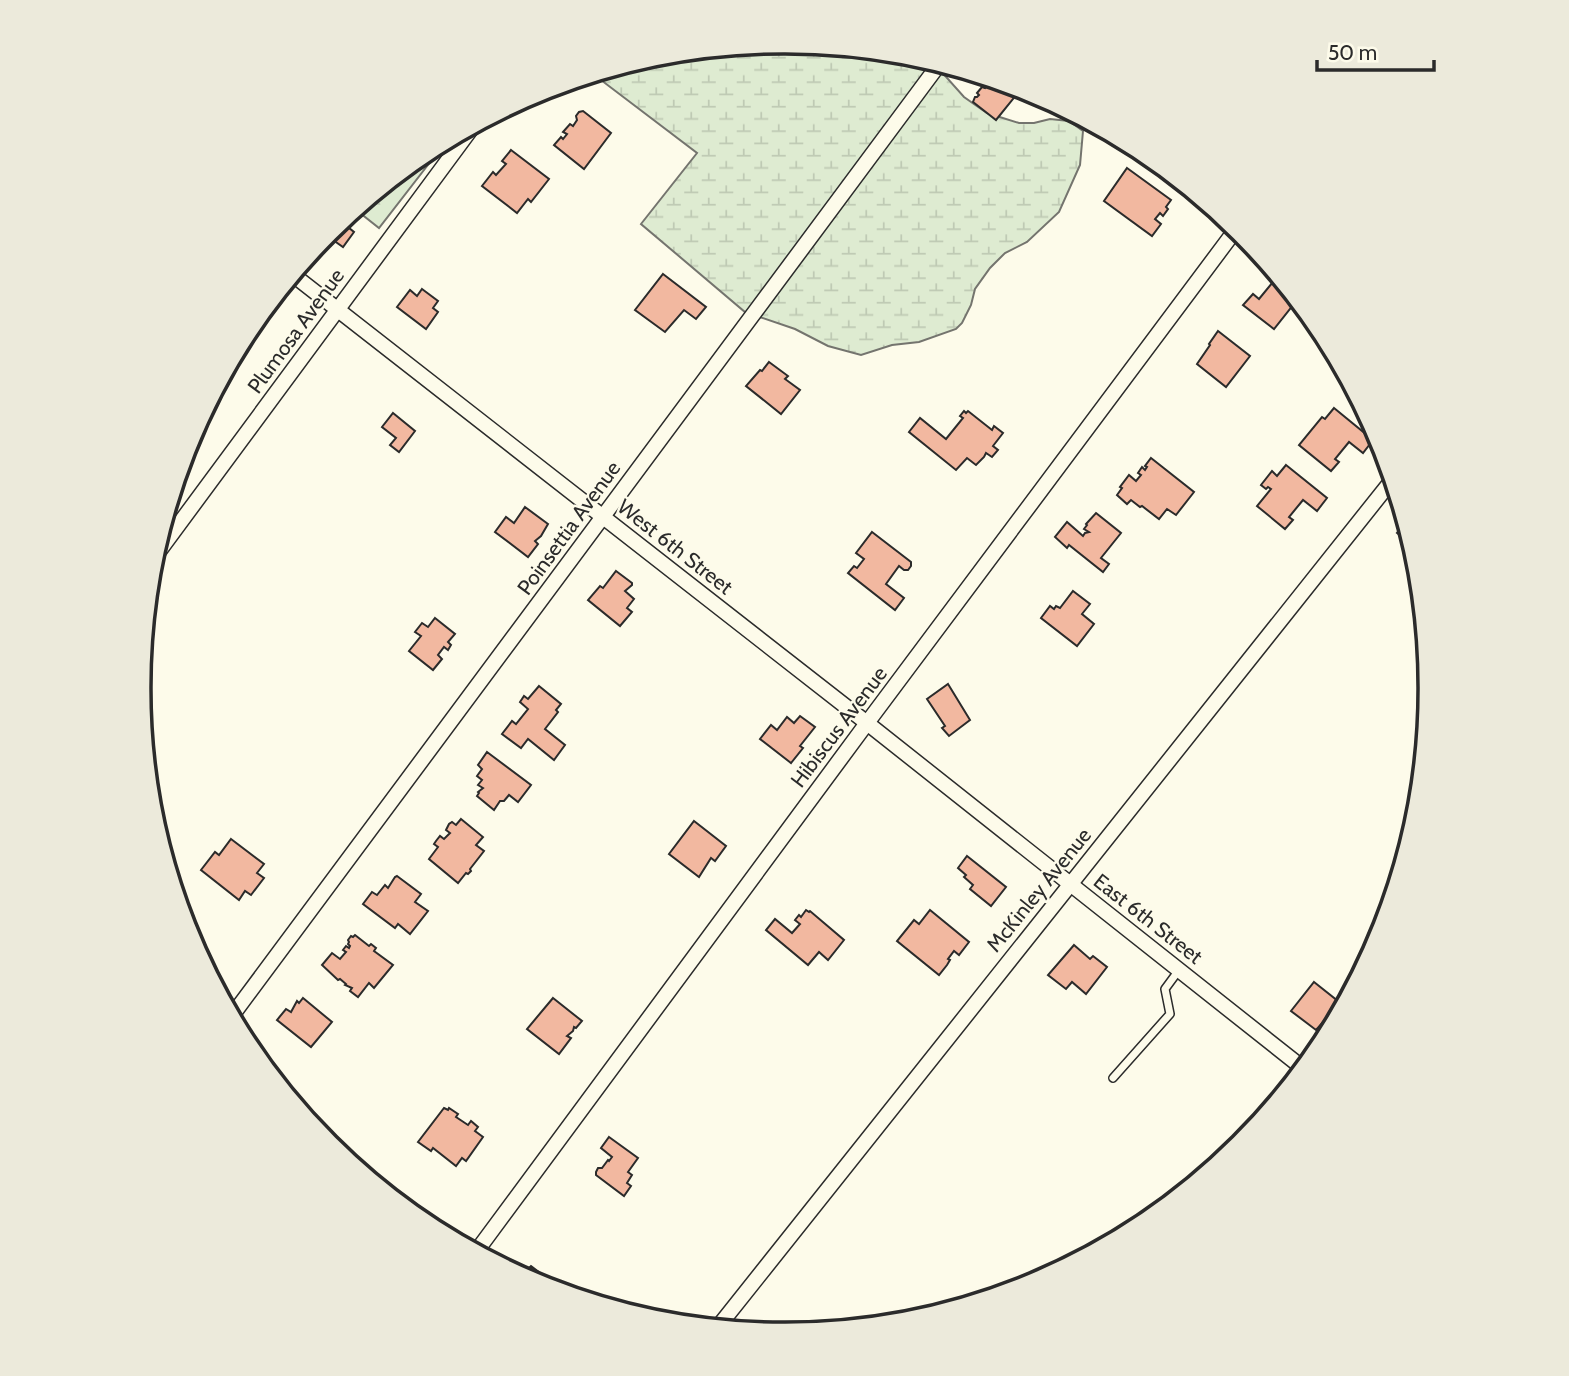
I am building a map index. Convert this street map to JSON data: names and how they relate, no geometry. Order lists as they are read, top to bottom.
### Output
{
  "streets": {
    "street": [
      "Plumosa Avenue",
      "Poinsettia Avenue",
      "West 6th Street",
      "Hibiscus Avenue",
      "McKinley Avenue",
      "East 6th Street"
    ]
  },
  "crossings": [
    ["Plumosa Avenue", "West 6th Street"],
    ["Poinsettia Avenue", "West 6th Street"],
    ["West 6th Street", "Hibiscus Avenue"],
    ["West 6th Street", "East 6th Street"],
    ["Hibiscus Avenue", "East 6th Street"],
    ["McKinley Avenue", "East 6th Street"]
  ],
  "scale_bar": "50 m"
}
